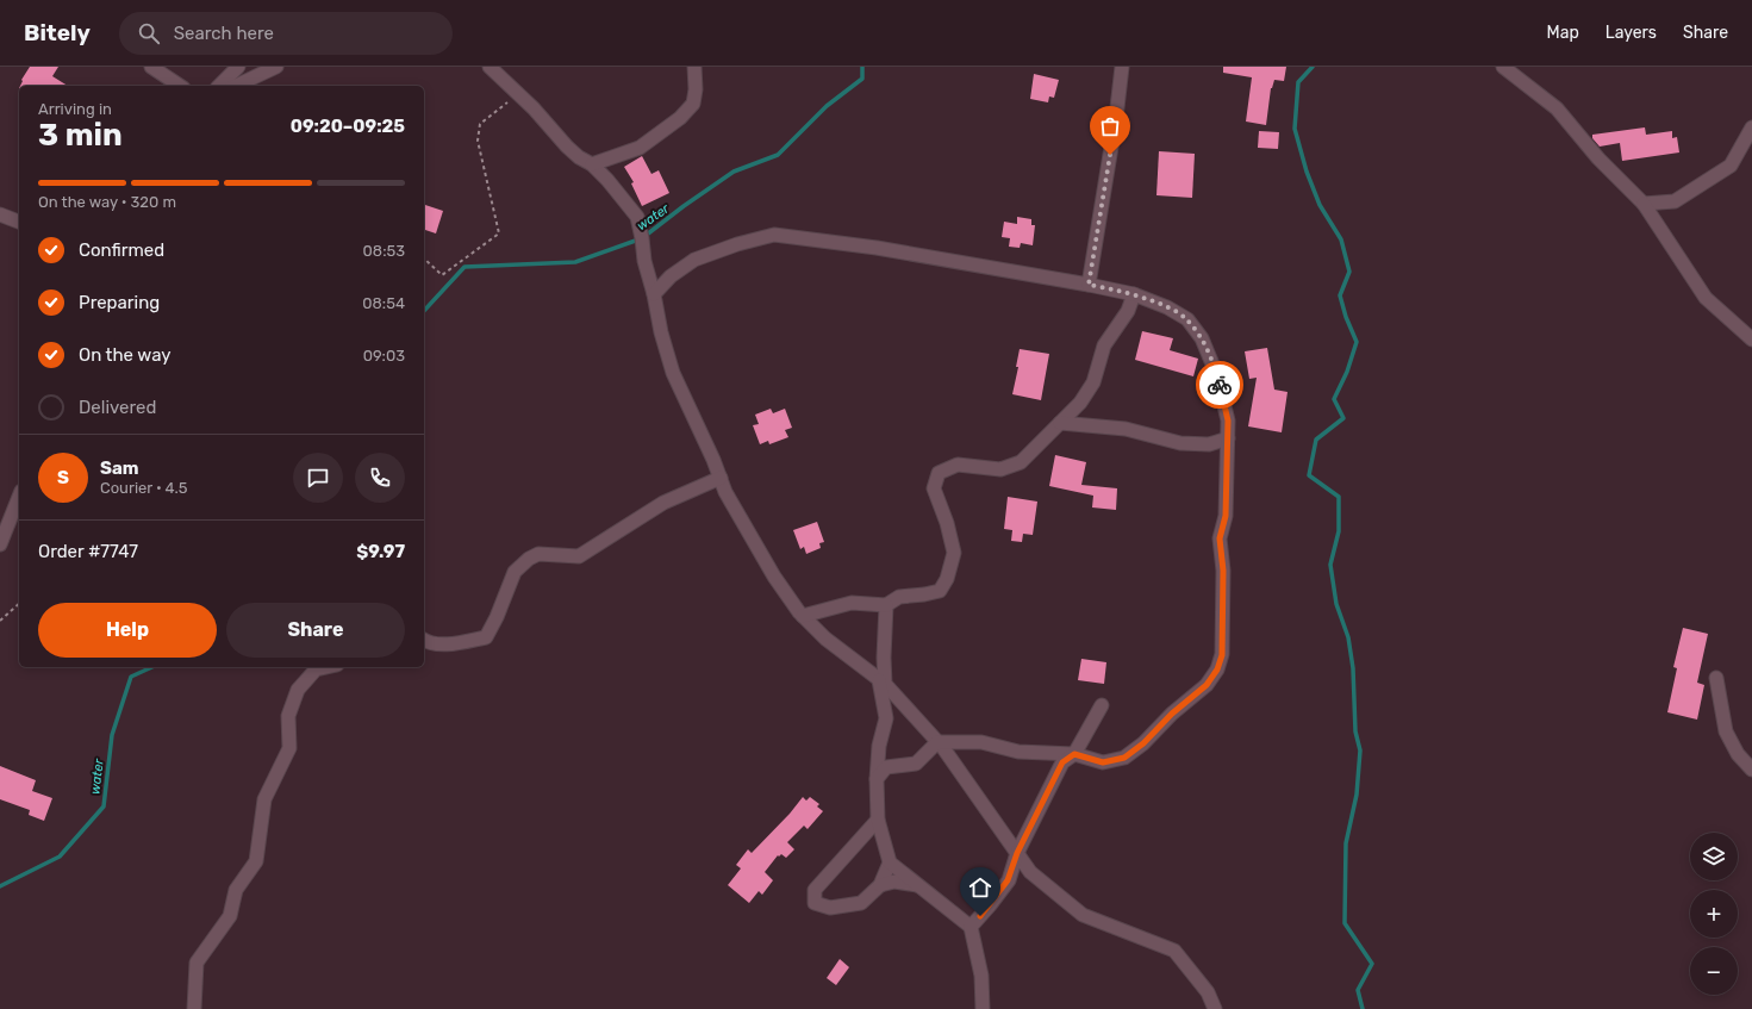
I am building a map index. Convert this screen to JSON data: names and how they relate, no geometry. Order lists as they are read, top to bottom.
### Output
{
  "water": ["water"],
  "page": {
    "header": "Bitely",
    "search": "Search here",
    "nav": ["Map", "Layers", "Share"],
    "heading": ["3 min", "Arriving in", "09:20–09:25"],
    "panel": [
      "Sam",
      "Courier · 4.5",
      "Order #7747",
      "$9.97"
    ],
    "bar": "On the way · 320 m",
    "list": [
      ["Confirmed", "08:53"],
      ["Preparing", "08:54"],
      ["On the way", "09:03"],
      "Delivered"
    ],
    "round": "S",
    "buttons": ["Help", "Share"],
    "map_buttons": ["+", "−"]
  }
}
